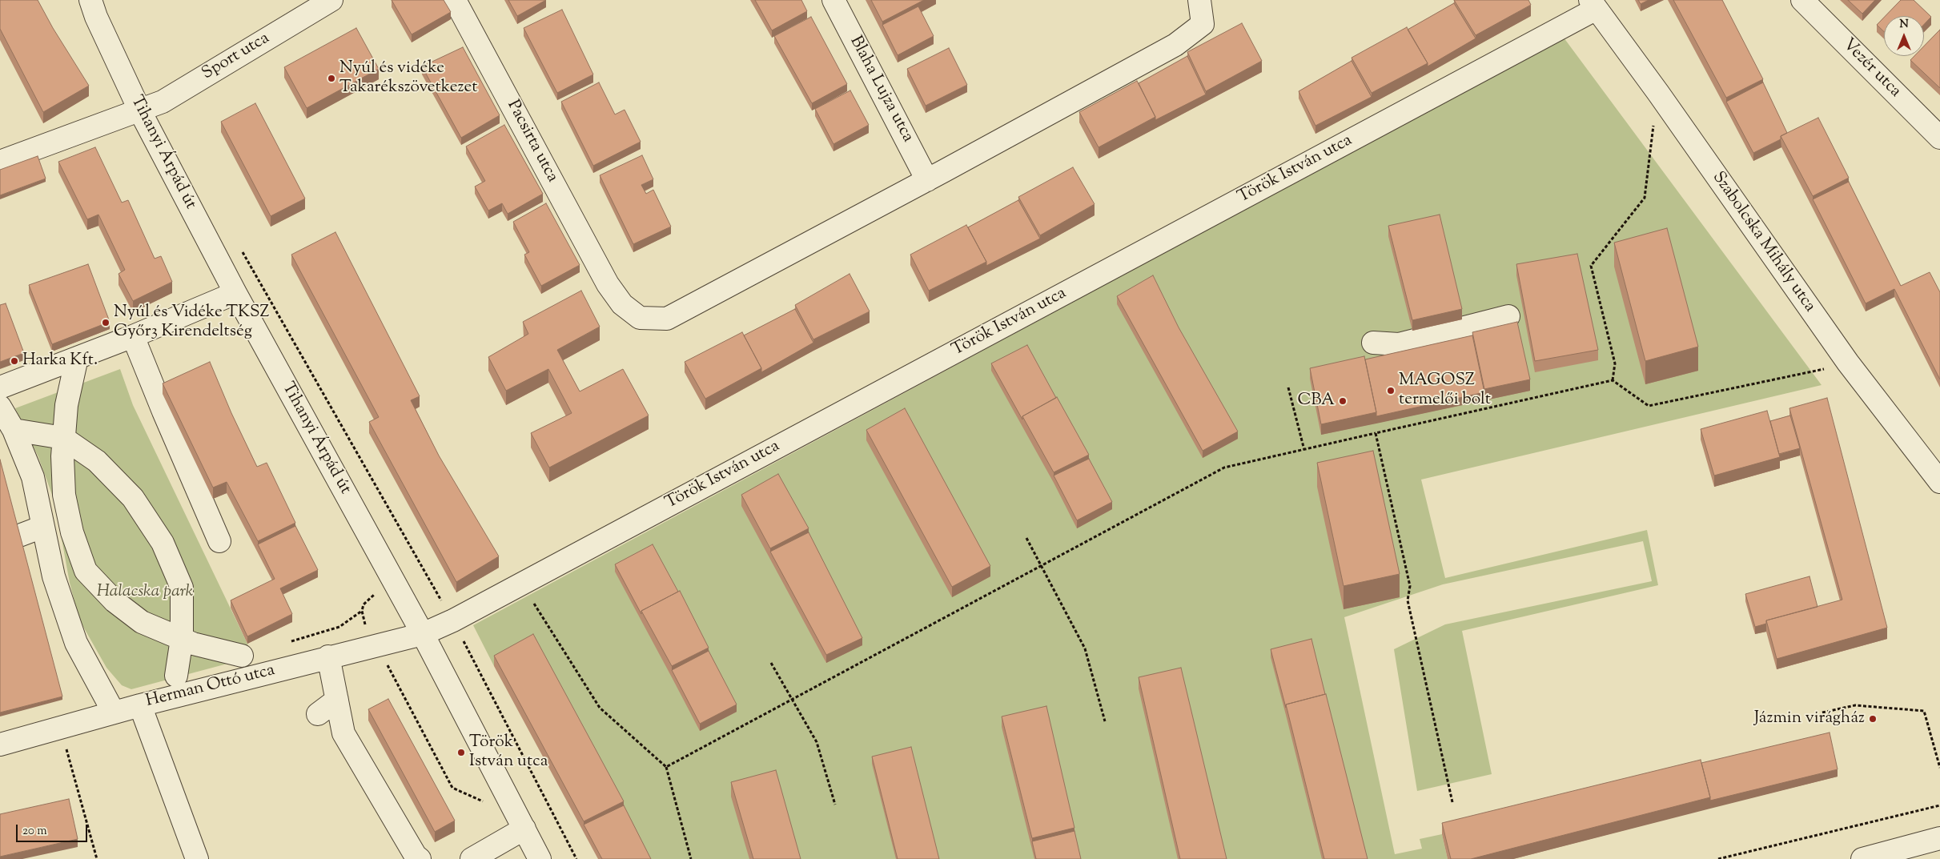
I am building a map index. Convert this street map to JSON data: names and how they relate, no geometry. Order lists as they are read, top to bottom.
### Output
{
  "streets": {
    "street": [
      "Sport utca",
      "Vezér utca",
      "Blaha Lujza utca",
      "Pacsirta utca",
      "Tihanyi Árpád út",
      "Török István utca",
      "Szabolcska Mihály utca",
      "Herman Ottó utca"
    ]
  },
  "crossings": [
    ["Sport utca", "Tihanyi Árpád út"],
    ["Blaha Lujza utca", "Pacsirta utca"],
    ["Tihanyi Árpád út", "Török István utca"],
    ["Tihanyi Árpád út", "Herman Ottó utca"],
    ["Török István utca", "Szabolcska Mihály utca"],
    ["Török István utca", "Herman Ottó utca"]
  ],
  "parks": ["Halacska park"],
  "places": [
    "Nyúl és vidéke Takarékszövetkezet",
    "Nyúl és Vidéke TKSZ Győr3 Kirendeltség",
    "Harka Kft.",
    "MAGOSZ termelői bolt",
    "CBA",
    "Jázmin virágház",
    "Török István utca"
  ],
  "scale_bar": "20 m",
  "north": "top"
}
